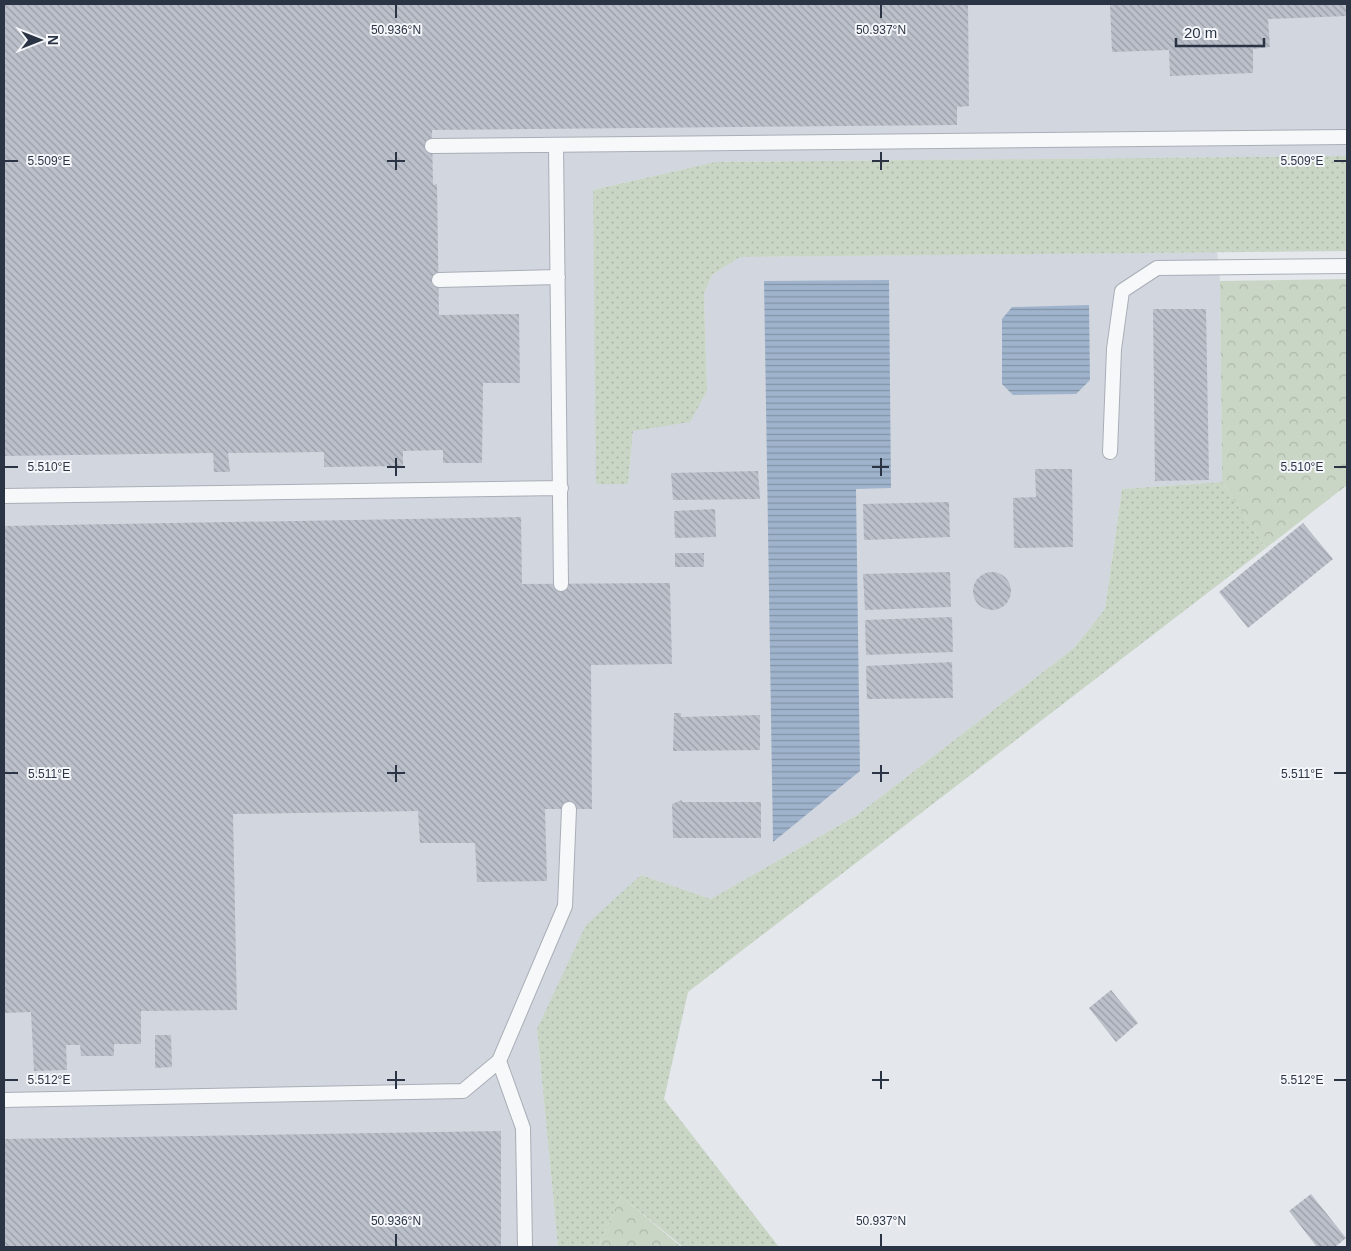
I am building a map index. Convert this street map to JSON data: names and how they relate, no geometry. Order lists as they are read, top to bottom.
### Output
{
  "scale_bar": "20 m",
  "north": "right",
  "coordinates": [
    "50.936°N",
    "50.937°N",
    "5.509°E",
    "5.510°E",
    "5.511°E",
    "5.512°E"
  ]
}
